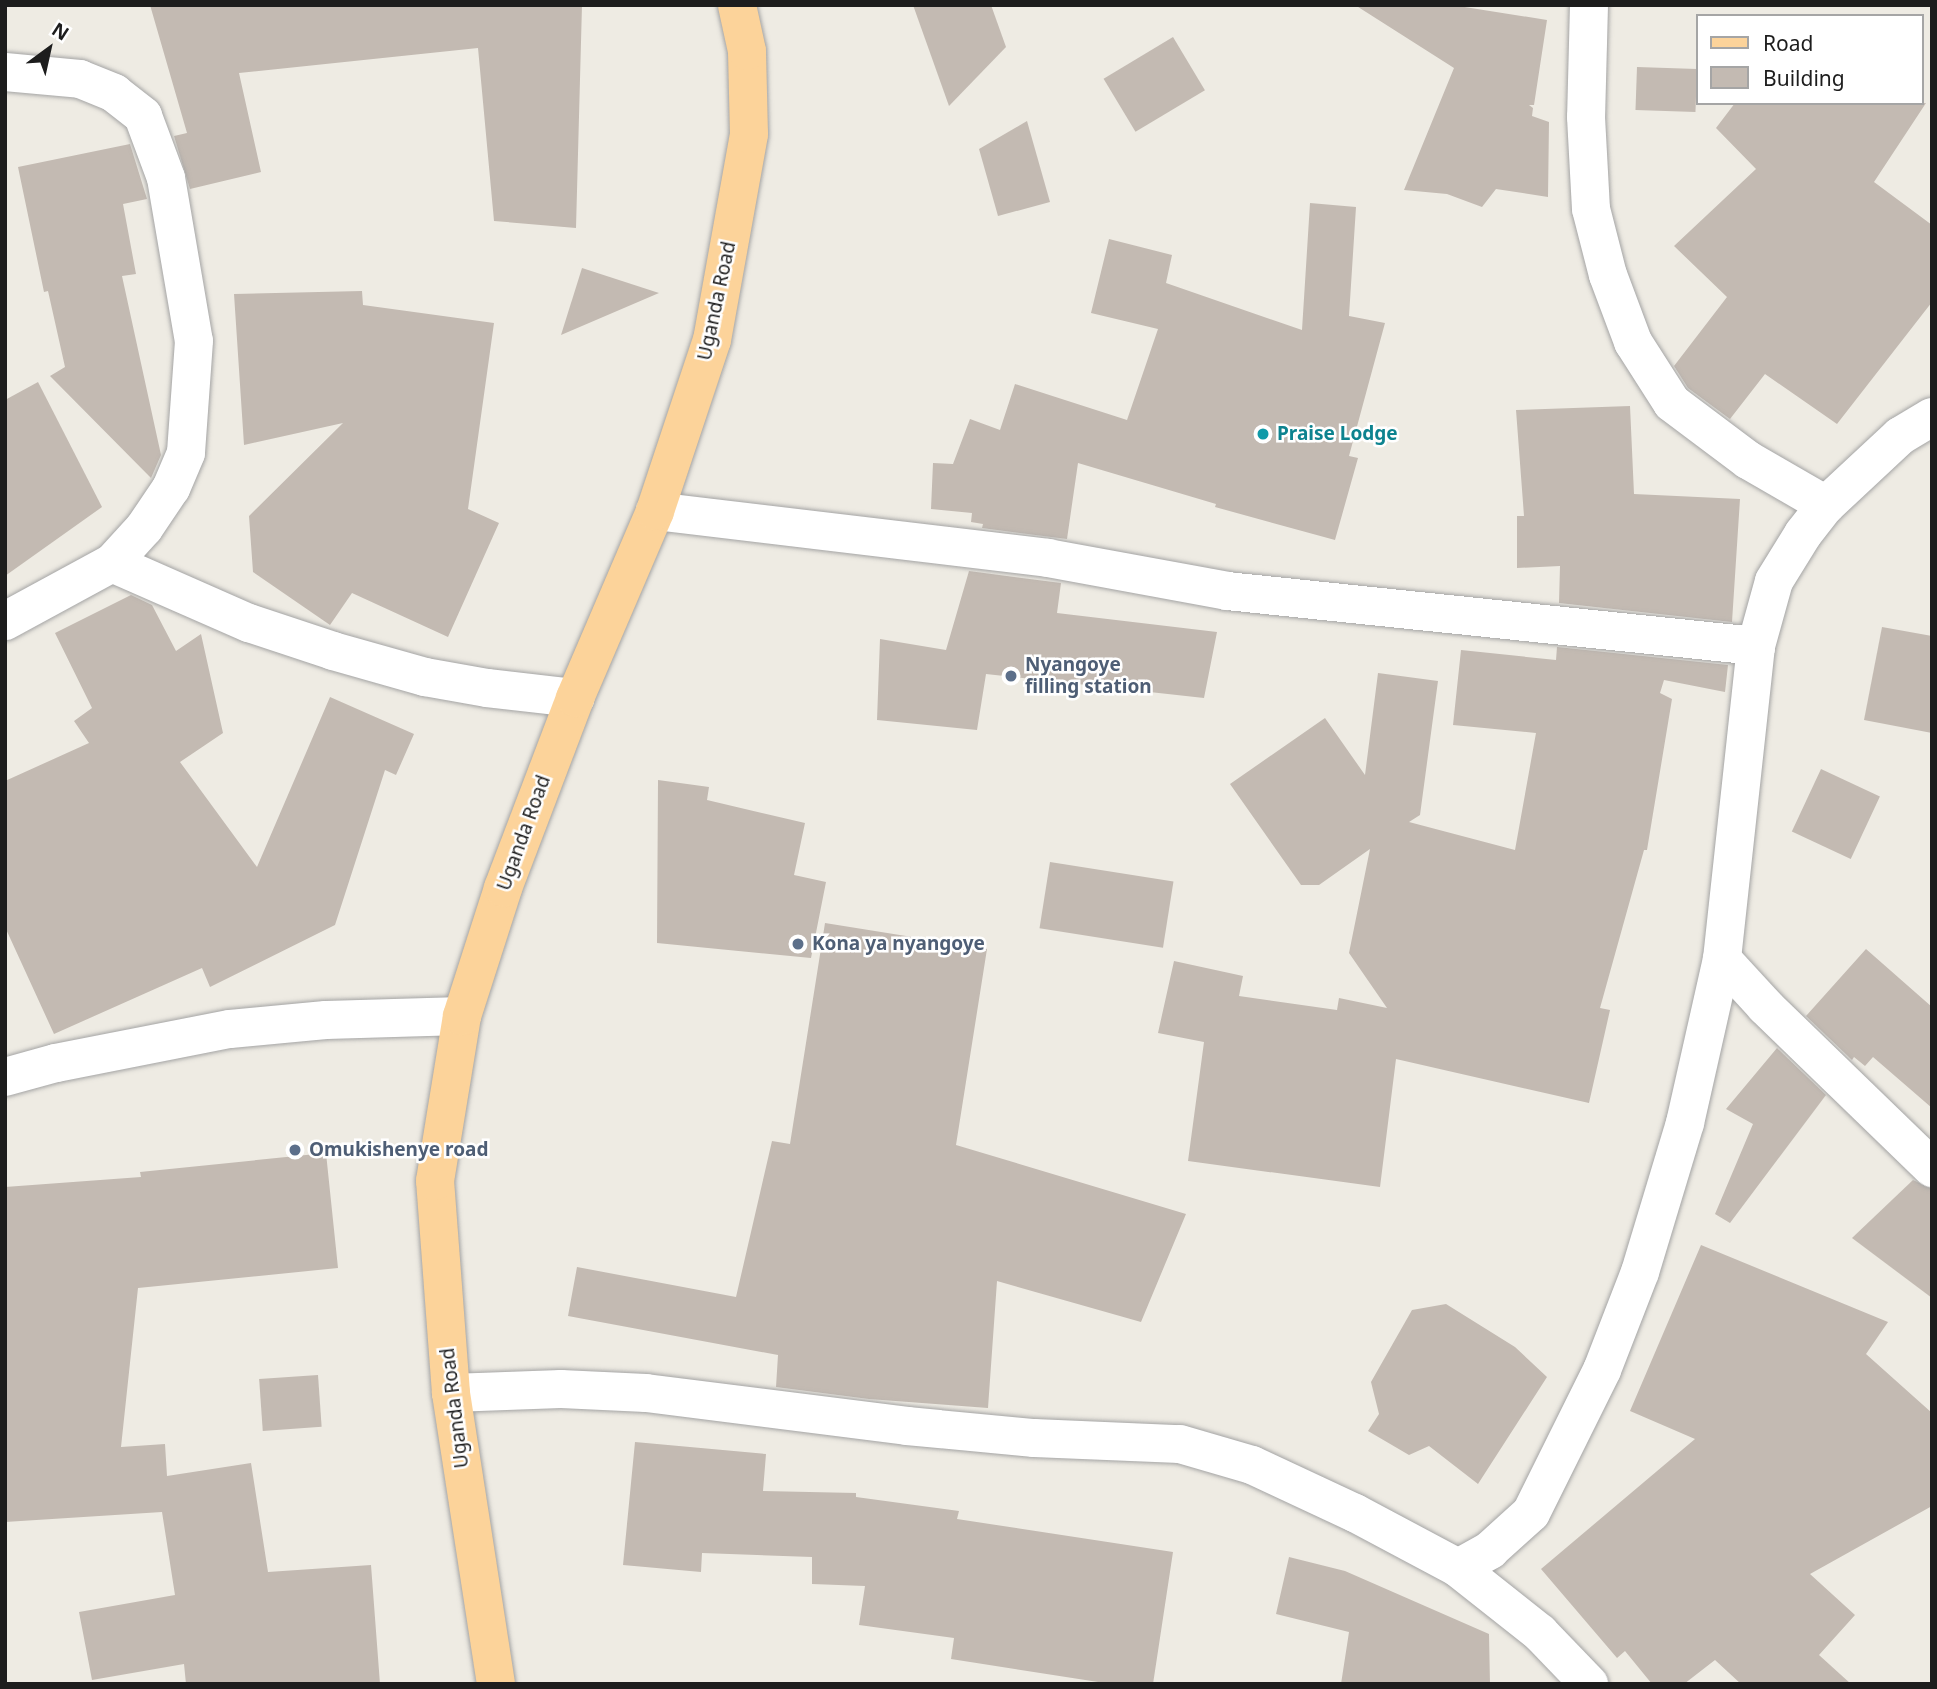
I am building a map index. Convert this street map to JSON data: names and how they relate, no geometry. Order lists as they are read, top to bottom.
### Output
{
  "streets": {
    "main road": ["Uganda Road"]
  },
  "places": [
    "Praise Lodge",
    "Nyangoye filling station",
    "Kona ya nyangoye",
    "Omukishenye road"
  ],
  "legend": ["Road", "Building"],
  "north": "top right"
}
